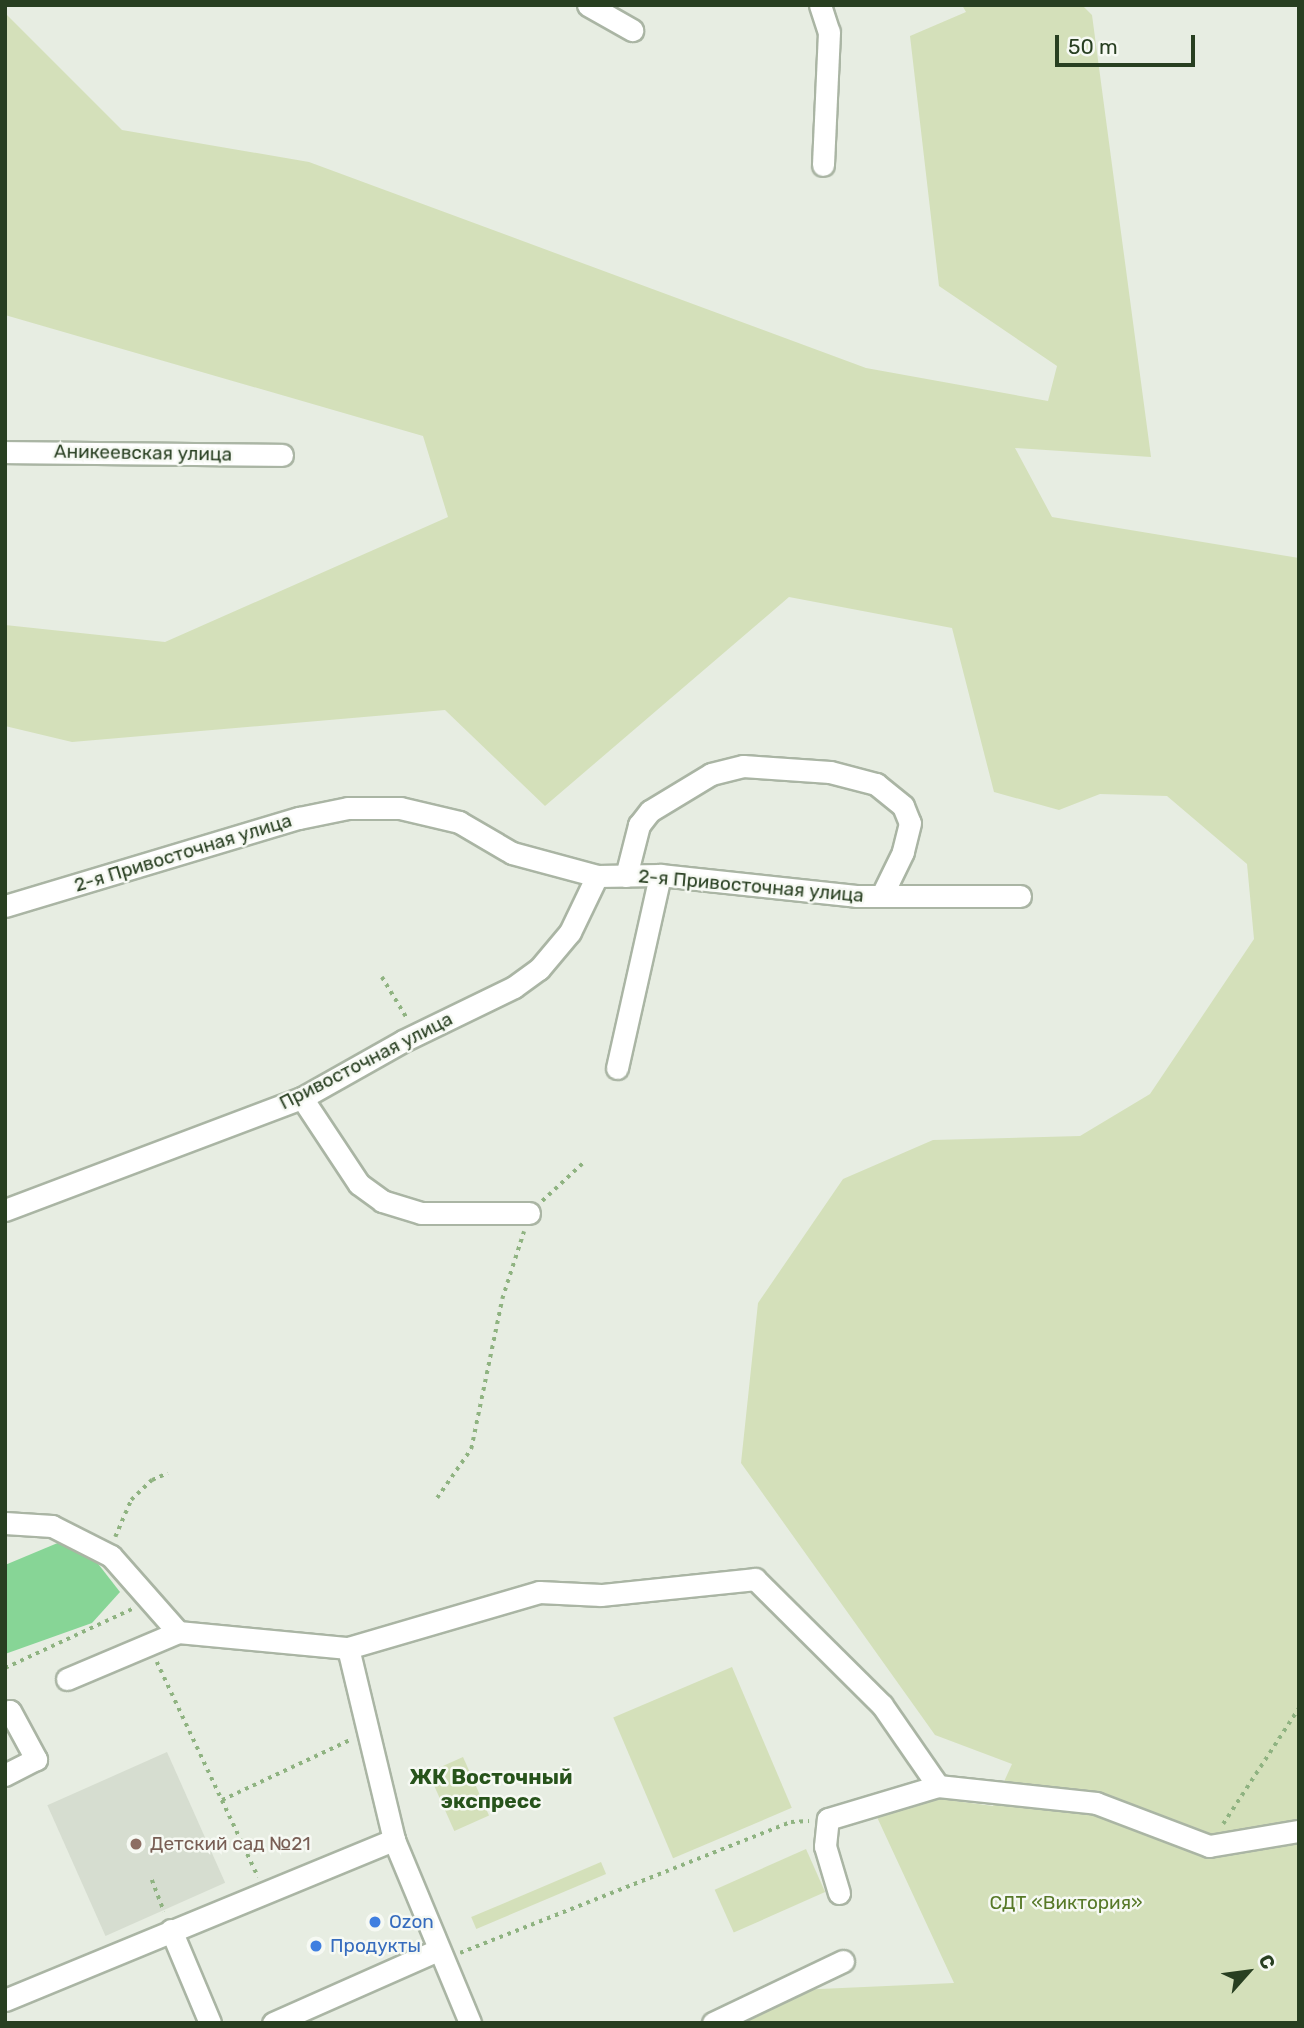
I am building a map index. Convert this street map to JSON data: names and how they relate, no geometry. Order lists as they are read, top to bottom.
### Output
{
  "streets": {
    "street": ["Аникеевская улица", "2-я Привосточная улица", "Привосточная улица"]
  },
  "crossings": [
    ["2-я Привосточная улица", "Привосточная улица"]
  ],
  "districts": ["ЖК Восточный экспресс"],
  "parks": ["СДТ «Виктория»"],
  "places": ["Детский сад №21", "Ozon", "Продукты"],
  "scale_bar": "50 m",
  "north": "top right"
}
